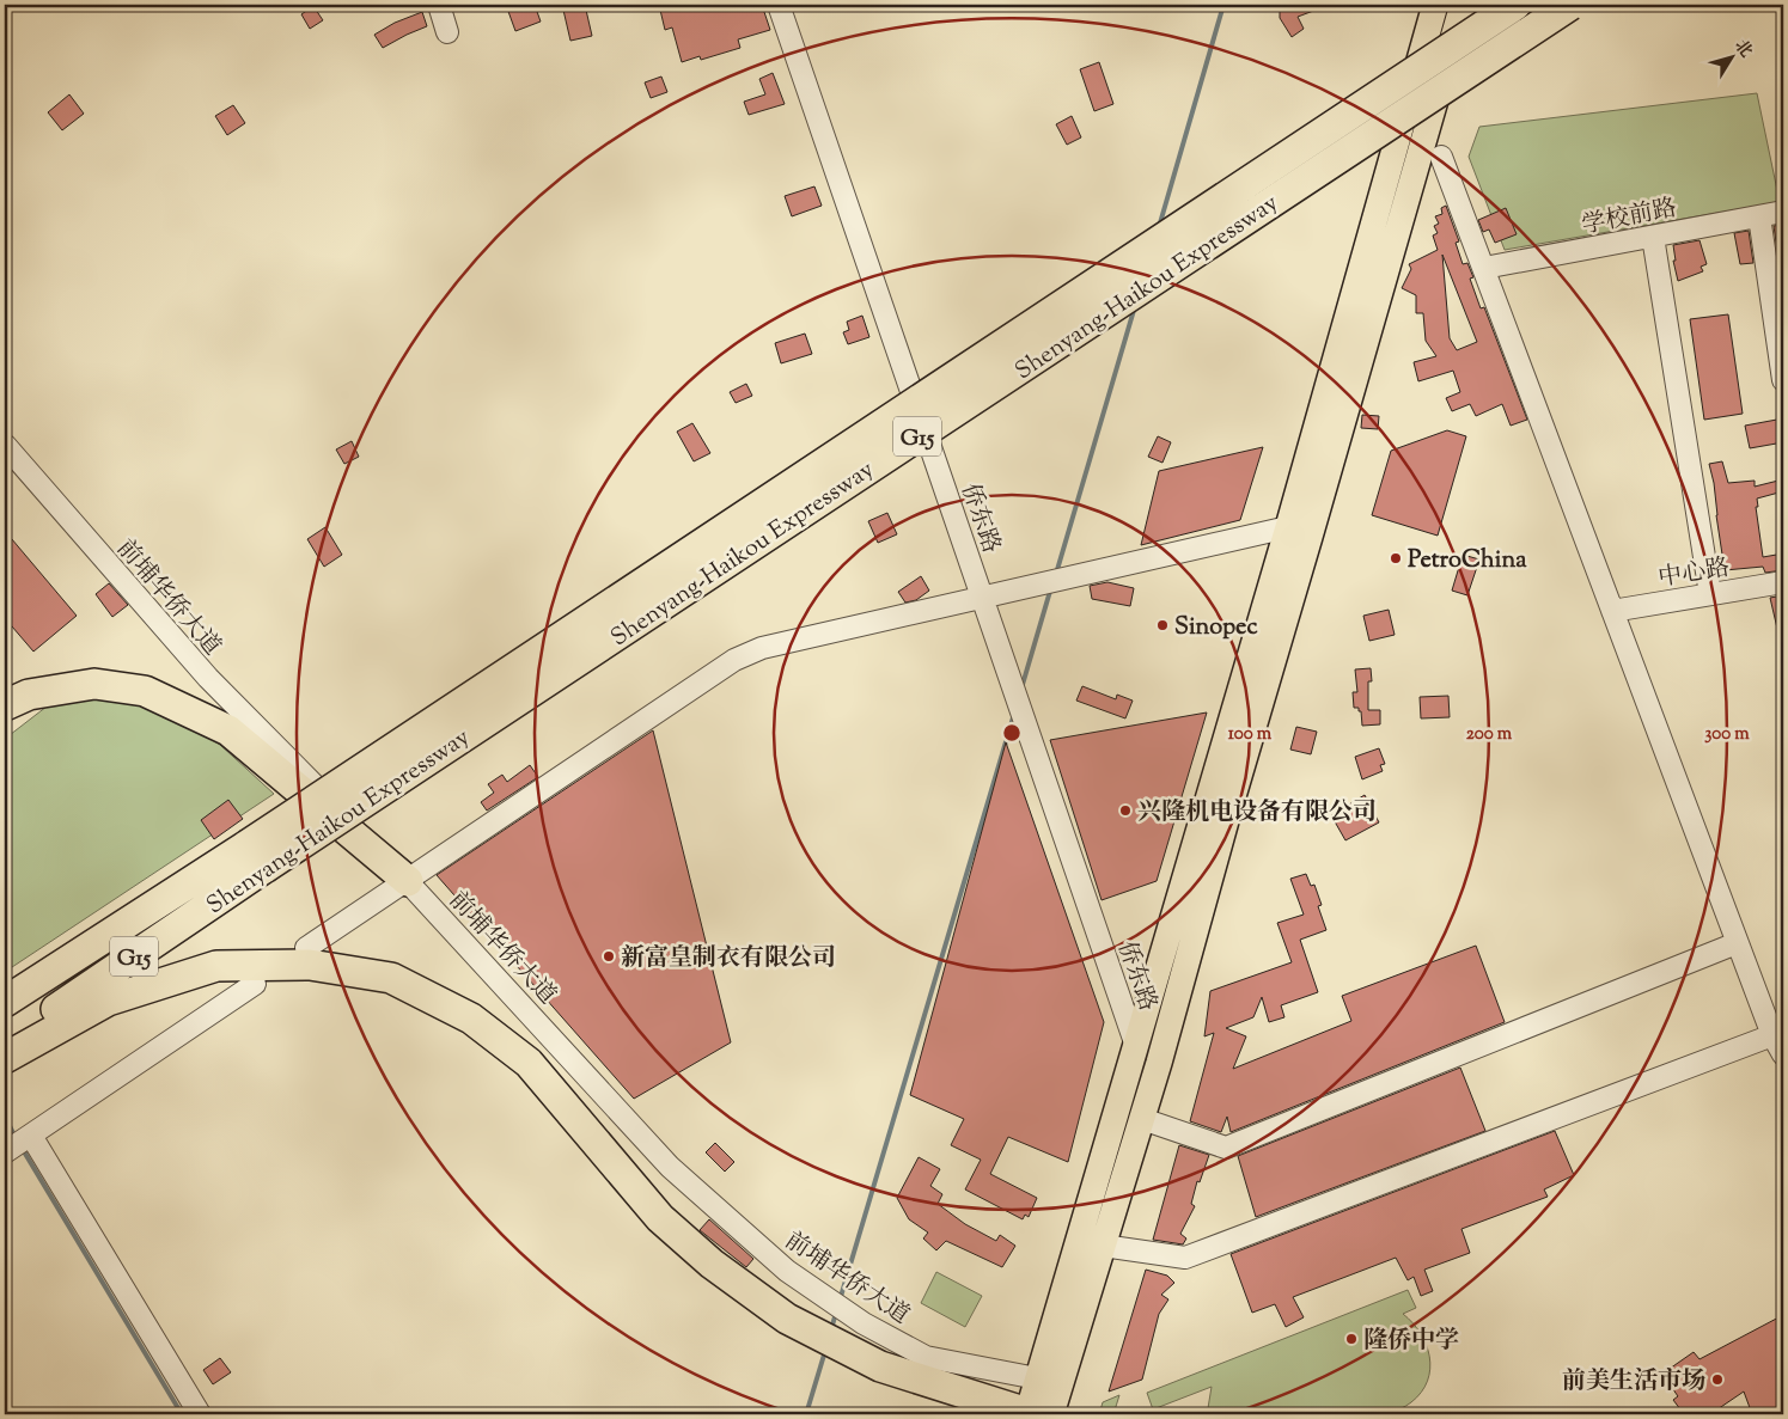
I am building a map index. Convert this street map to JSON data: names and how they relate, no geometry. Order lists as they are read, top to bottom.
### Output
{
  "streets": {
    "highway": ["Shenyang-Haikou Expressway", "G15"],
    "street": [
      "学校前路",
      "侨东路",
      "中心路",
      "前埔华侨大道"
    ]
  },
  "places": [
    "PetroChina",
    "Sinopec",
    "兴隆机电设备有限公司",
    "新富皇制衣有限公司",
    "隆侨中学",
    "前美生活市场"
  ],
  "north": "top right",
  "rings": ["100 m", "200 m", "300 m"]
}
